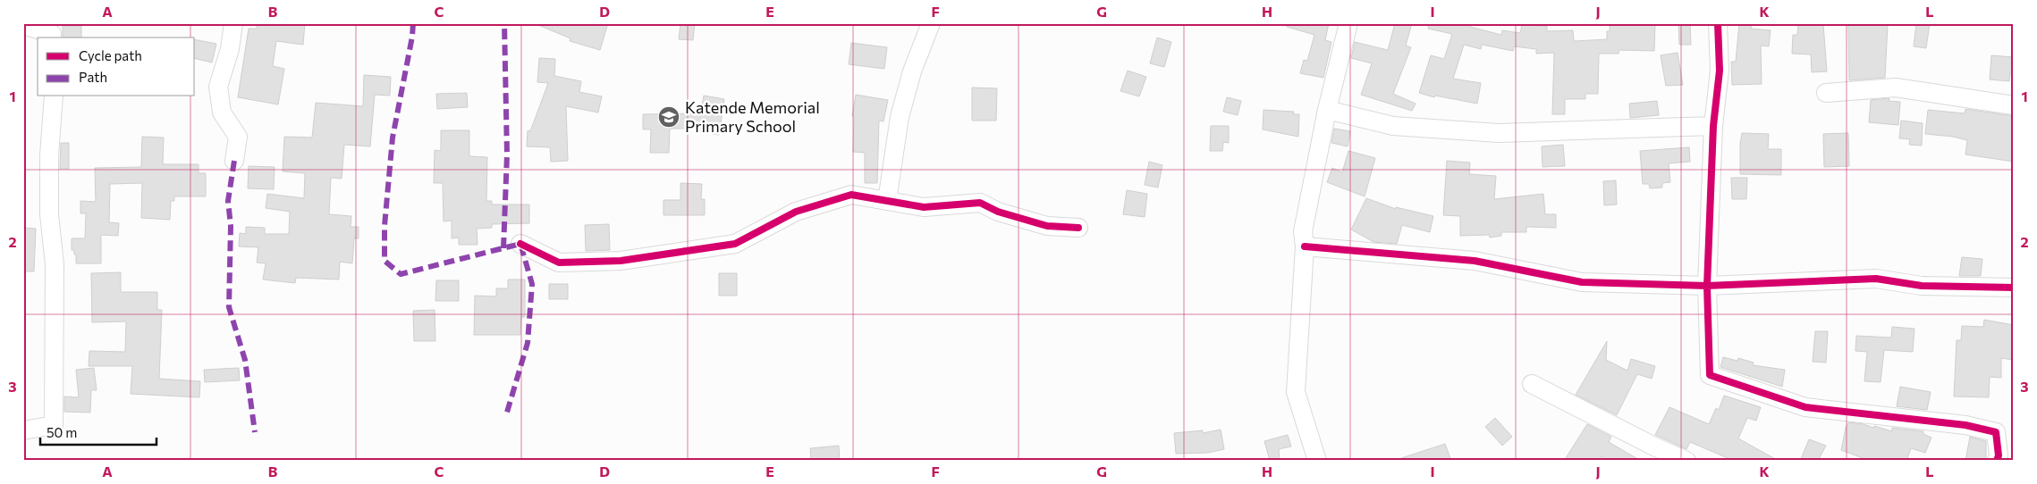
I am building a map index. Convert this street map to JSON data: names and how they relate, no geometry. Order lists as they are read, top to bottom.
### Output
{
  "places": {
    "school or university": ["Katende Memorial Primary School"]
  },
  "legend": ["Cycle path", "Path"],
  "scale_bar": "50 m",
  "grid": {
    "columns": [
      "A",
      "B",
      "C",
      "D",
      "E",
      "F",
      "G",
      "H",
      "I",
      "J",
      "K",
      "L"
    ],
    "rows": ["1", "2", "3"]
  }
}
